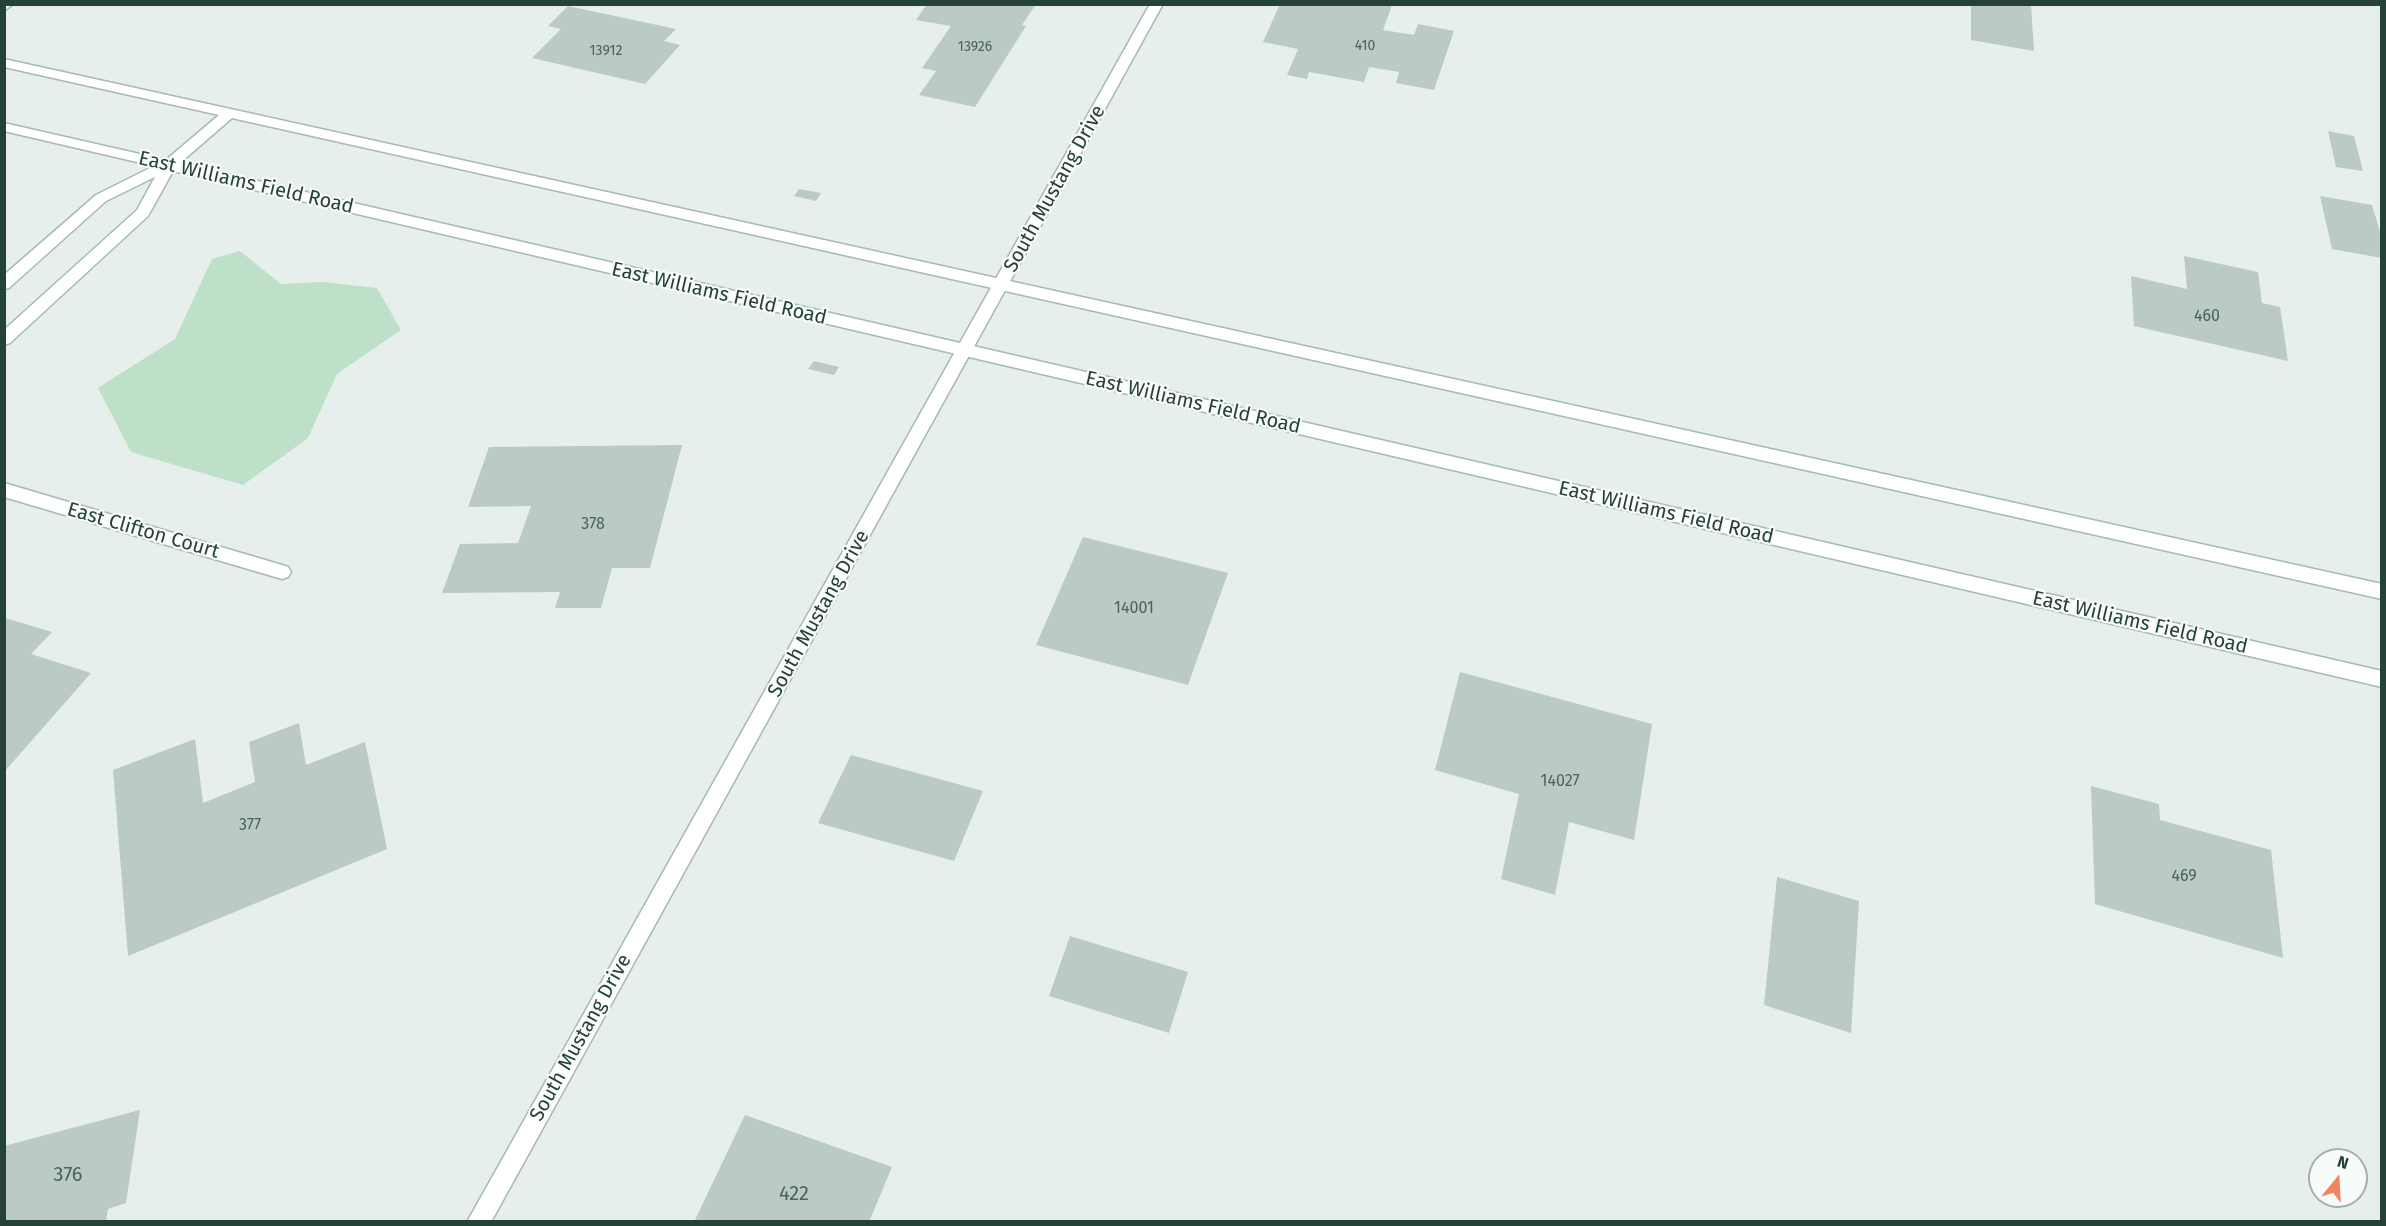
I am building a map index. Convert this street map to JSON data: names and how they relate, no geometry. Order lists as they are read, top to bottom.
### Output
{
  "streets": {
    "main road": ["East Williams Field Road", "South Mustang Drive", "East Clifton Court"]
  },
  "crossings": [
    ["East Williams Field Road", "South Mustang Drive"]
  ],
  "house_numbers": [
    "410",
    "13926",
    "13912",
    "460",
    "378",
    "14001",
    "14027",
    "377",
    "469",
    "376",
    "422"
  ],
  "north": "top"
}
